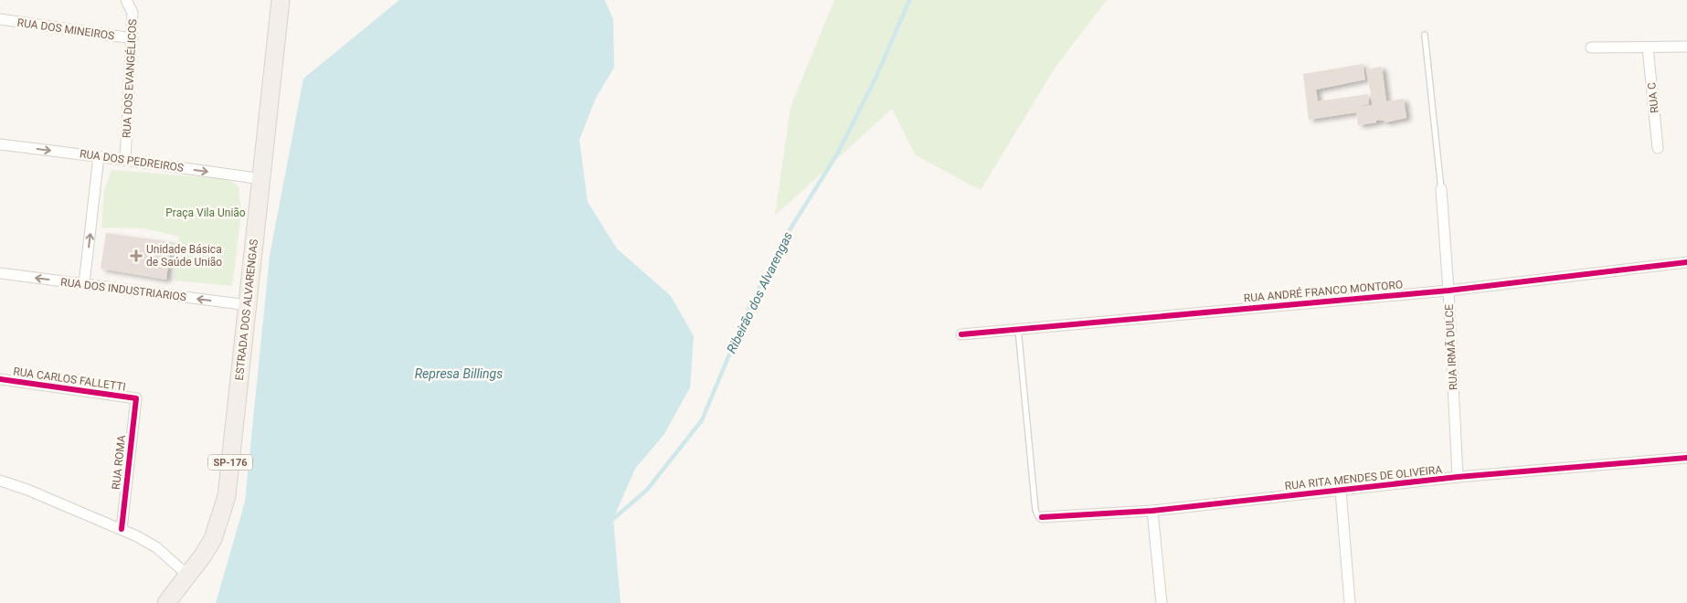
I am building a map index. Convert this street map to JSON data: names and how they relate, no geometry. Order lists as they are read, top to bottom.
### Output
{
  "streets": {
    "main road": ["ESTRADA DOS ALVARENGAS", "SP-176"],
    "street": [
      "RUA DOS MINEIROS",
      "RUA DOS EVANGÉLICOS",
      "RUA C",
      "RUA DOS PEDREIROS",
      "RUA DOS INDUSTRIARIOS",
      "RUA ANDRÉ FRANCO MONTORO",
      "RUA IRMÃ DULCE",
      "RUA CARLOS FALLETTI",
      "RUA ROMA",
      "RUA RITA MENDES DE OLIVEIRA"
    ]
  },
  "crossings": [
    ["RUA DOS MINEIROS", "RUA DOS EVANGÉLICOS"],
    ["RUA DOS EVANGÉLICOS", "RUA DOS PEDREIROS"],
    ["RUA DOS PEDREIROS", "ESTRADA DOS ALVARENGAS"],
    ["RUA DOS INDUSTRIARIOS", "ESTRADA DOS ALVARENGAS"],
    ["RUA ANDRÉ FRANCO MONTORO", "RUA IRMÃ DULCE"],
    ["RUA IRMÃ DULCE", "RUA RITA MENDES DE OLIVEIRA"],
    ["RUA CARLOS FALLETTI", "RUA ROMA"]
  ],
  "one_way": ["RUA DOS PEDREIROS", "RUA DOS INDUSTRIARIOS"],
  "water": ["Ribeirão dos Alvarengas", "Represa Billings"],
  "parks": ["Praça Vila União"],
  "places": {
    "health": ["Unidade Básica de Saúde União"]
  }
}
